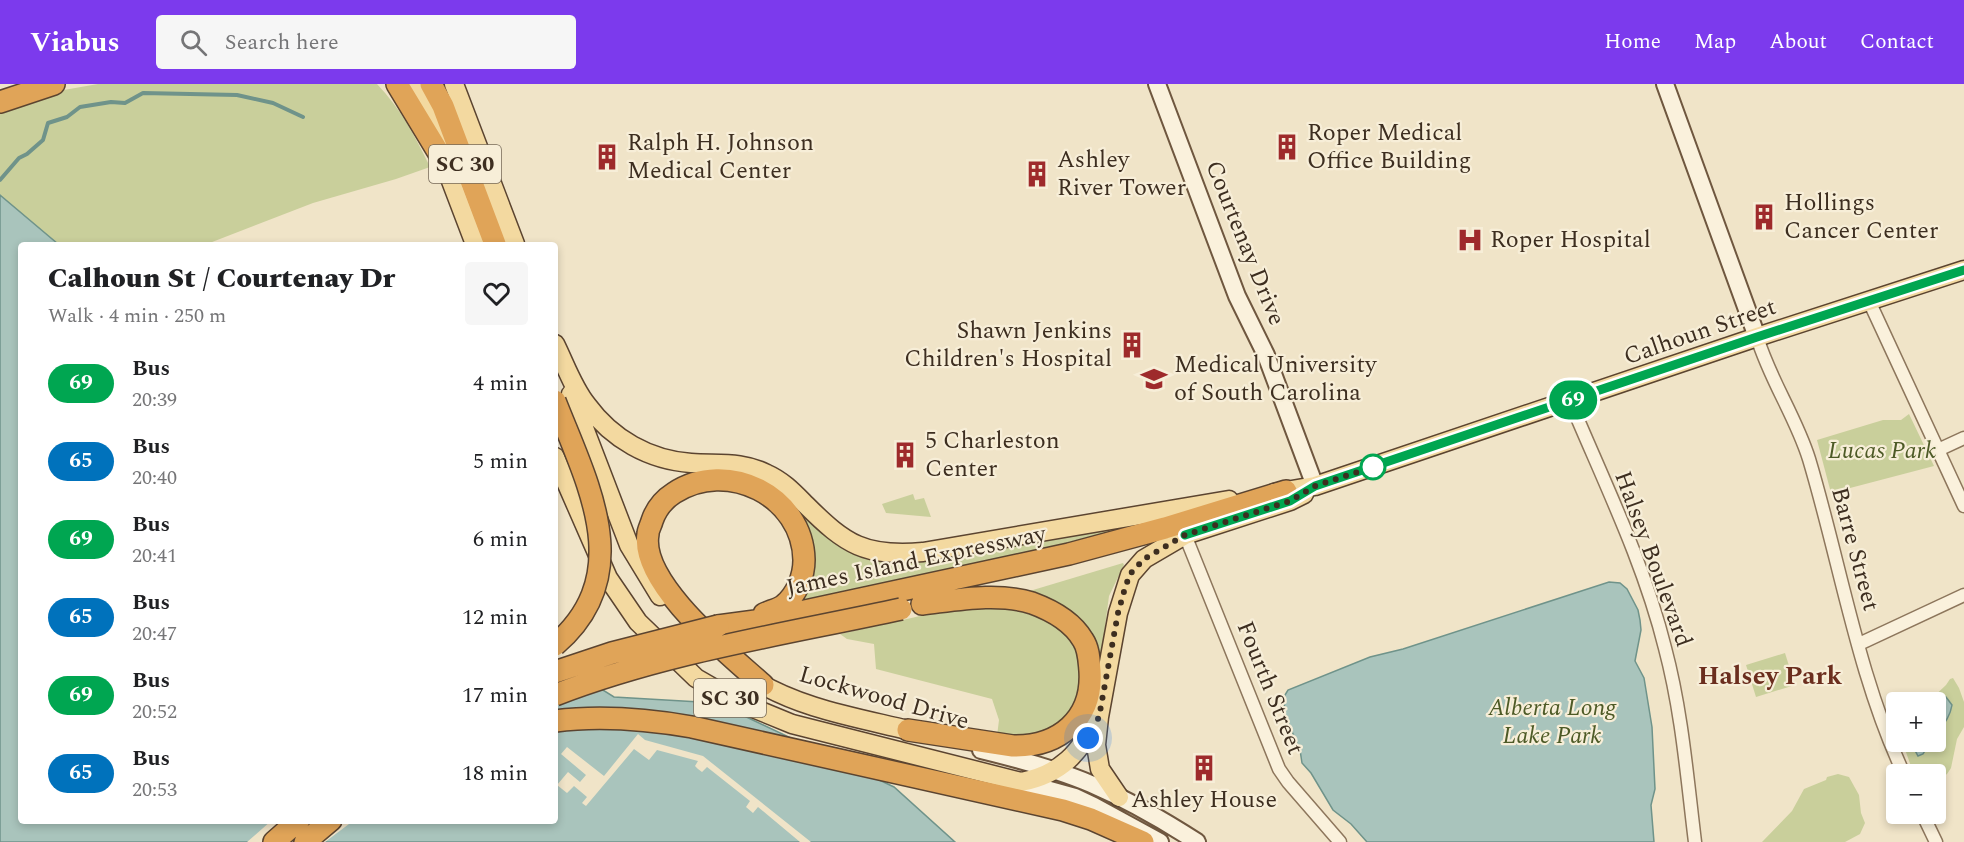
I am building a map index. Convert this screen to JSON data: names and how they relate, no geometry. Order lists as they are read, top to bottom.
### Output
{
  "streets": {
    "highway": ["SC 30", "James Island Expressway"],
    "main road": ["Calhoun Street", "Lockwood Drive"],
    "street": [
      "Courtenay Drive",
      "Barre Street",
      "Halsey Boulevard",
      "Fourth Street"
    ]
  },
  "crossings": [
    ["SC 30", "James Island Expressway"],
    ["SC 30", "Lockwood Drive"],
    ["Courtenay Drive", "Calhoun Street"],
    ["Calhoun Street", "Barre Street"],
    ["Calhoun Street", "Halsey Boulevard"],
    ["Calhoun Street", "James Island Expressway"],
    ["Calhoun Street", "Fourth Street"],
    ["Calhoun Street", "Lockwood Drive"],
    ["James Island Expressway", "Fourth Street"]
  ],
  "districts": ["Halsey Park"],
  "parks": ["Lucas Park", "Alberta Long Lake Park"],
  "places": {
    "building": [
      "Roper Medical Office Building",
      "Ralph H. Johnson Medical Center",
      "Ashley River Tower",
      "Hollings Cancer Center",
      "Shawn Jenkins Children's Hospital",
      "5 Charleston Center",
      "Ashley House"
    ],
    "hospital": ["Roper Hospital"],
    "school or university": ["Medical University of South Carolina"]
  },
  "lines": ["bus line 69"],
  "page": {
    "header": "Viabus",
    "search": "Search here",
    "nav": [
      "Home",
      "Map",
      "About",
      "Contact"
    ],
    "on_map": "69",
    "heading": ["Calhoun St / Courtenay Dr", "Walk · 4 min · 250 m"],
    "list": [
      {
        "mark": "69",
        "name": "Bus",
        "note": "20:39",
        "value": "4 min"
      },
      {
        "mark": "65",
        "name": "Bus",
        "note": "20:40",
        "value": "5 min"
      },
      {
        "mark": "69",
        "name": "Bus",
        "note": "20:41",
        "value": "6 min"
      },
      {
        "mark": "65",
        "name": "Bus",
        "note": "20:47",
        "value": "12 min"
      },
      {
        "mark": "69",
        "name": "Bus",
        "note": "20:52",
        "value": "17 min"
      },
      {
        "mark": "65",
        "name": "Bus",
        "note": "20:53",
        "value": "18 min"
      }
    ],
    "map_buttons": ["+", "−"]
  }
}
